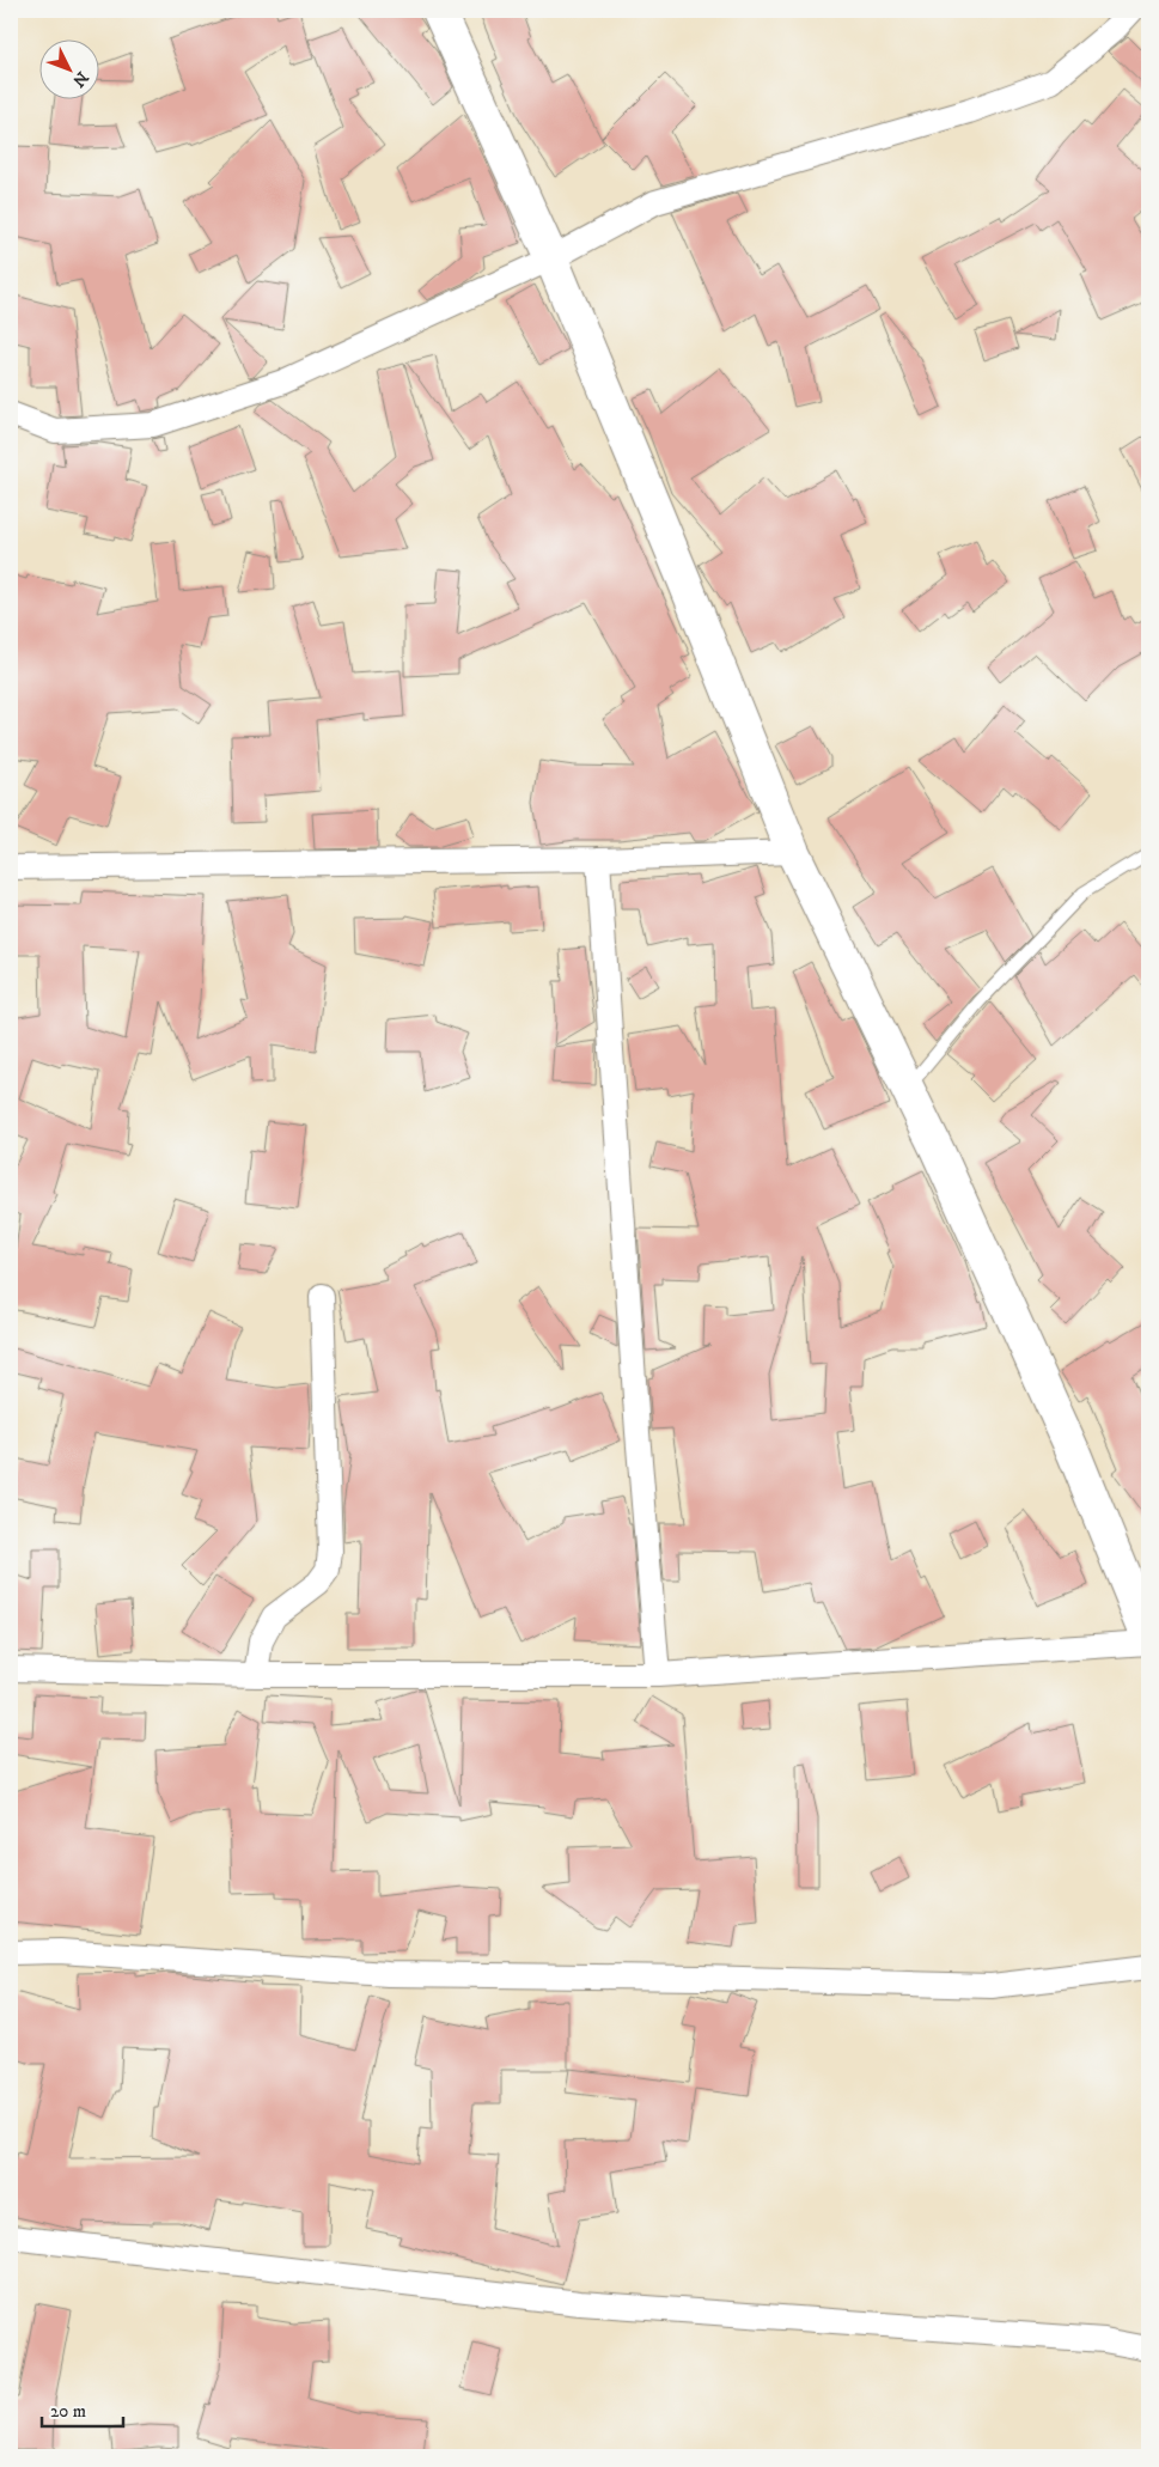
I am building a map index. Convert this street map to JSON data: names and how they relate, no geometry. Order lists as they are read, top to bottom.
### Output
{
  "scale_bar": "20 m",
  "north": "bottom right"
}
